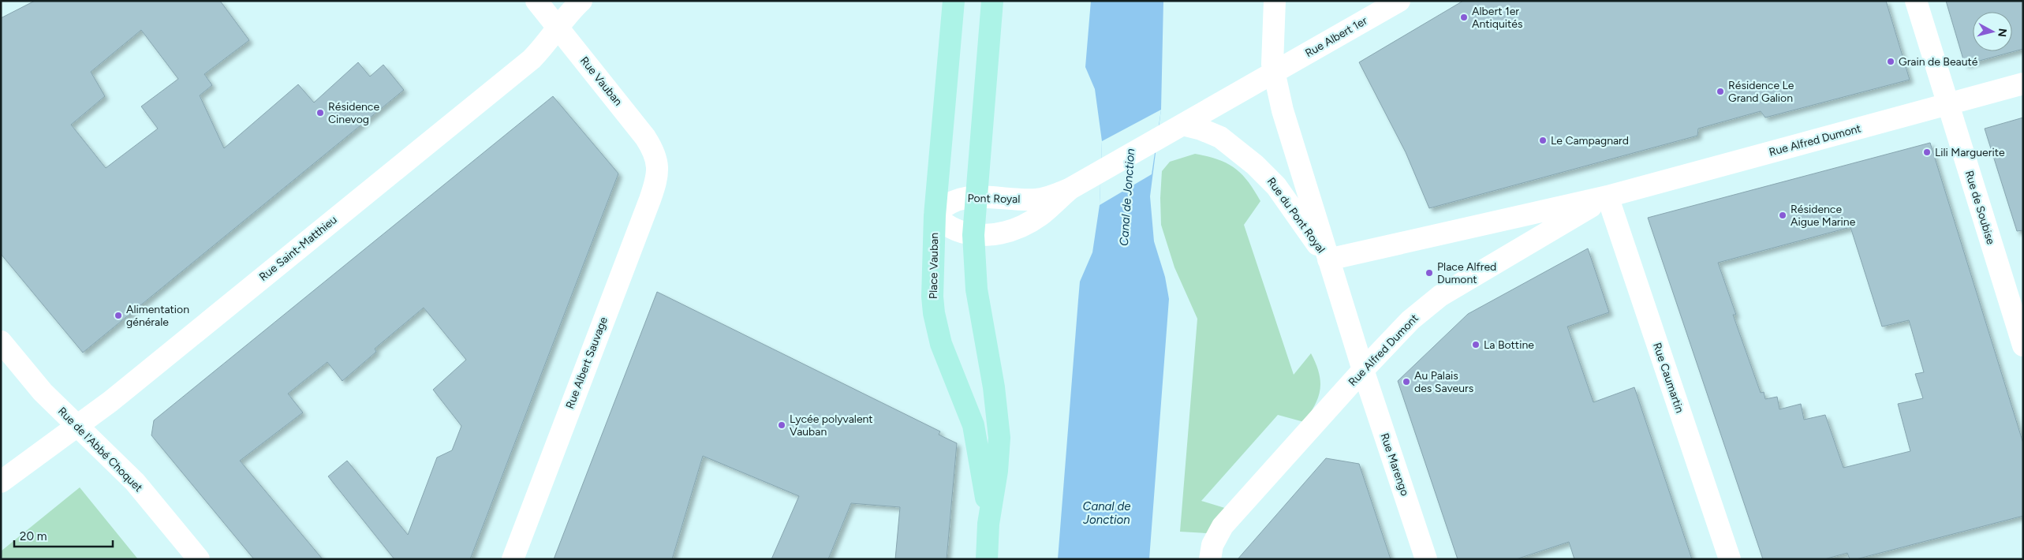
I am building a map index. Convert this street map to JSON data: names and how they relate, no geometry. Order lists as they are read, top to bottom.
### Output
{
  "streets": {
    "main road": ["Place Vauban"],
    "street": [
      "Rue Albert 1er",
      "Rue Vauban",
      "Rue Alfred Dumont",
      "Pont Royal",
      "Rue de Soubise",
      "Rue du Pont Royal",
      "Rue Saint-Matthieu",
      "Rue Albert Sauvage",
      "Rue Caumartin",
      "Rue de l'Abbé Choquet",
      "Rue Marengo"
    ]
  },
  "crossings": [
    ["Rue Albert 1er", "Pont Royal"],
    ["Rue Albert 1er", "Rue du Pont Royal"],
    ["Rue Vauban", "Rue Saint-Matthieu"],
    ["Rue Vauban", "Rue Albert Sauvage"],
    ["Rue Alfred Dumont", "Rue de Soubise"],
    ["Rue Alfred Dumont", "Rue du Pont Royal"],
    ["Rue Alfred Dumont", "Rue Caumartin"],
    ["Rue Alfred Dumont", "Rue Marengo"],
    ["Pont Royal", "Rue du Pont Royal"],
    ["Pont Royal", "Place Vauban"],
    ["Rue du Pont Royal", "Rue Marengo"],
    ["Rue Saint-Matthieu", "Rue de l'Abbé Choquet"]
  ],
  "water": ["Canal de Jonction"],
  "places": [
    "Albert 1er Antiquités",
    "Grain de Beauté",
    "Résidence Le Grand Galion",
    "Résidence Cinevog",
    "Le Campagnard",
    "Lili Marguerite",
    "Résidence Aigue Marine",
    "Place Alfred Dumont",
    "Alimentation générale",
    "La Bottine",
    "Au Palais des Saveurs",
    "Lycée polyvalent Vauban"
  ],
  "scale_bar": "20 m",
  "north": "right"
}
